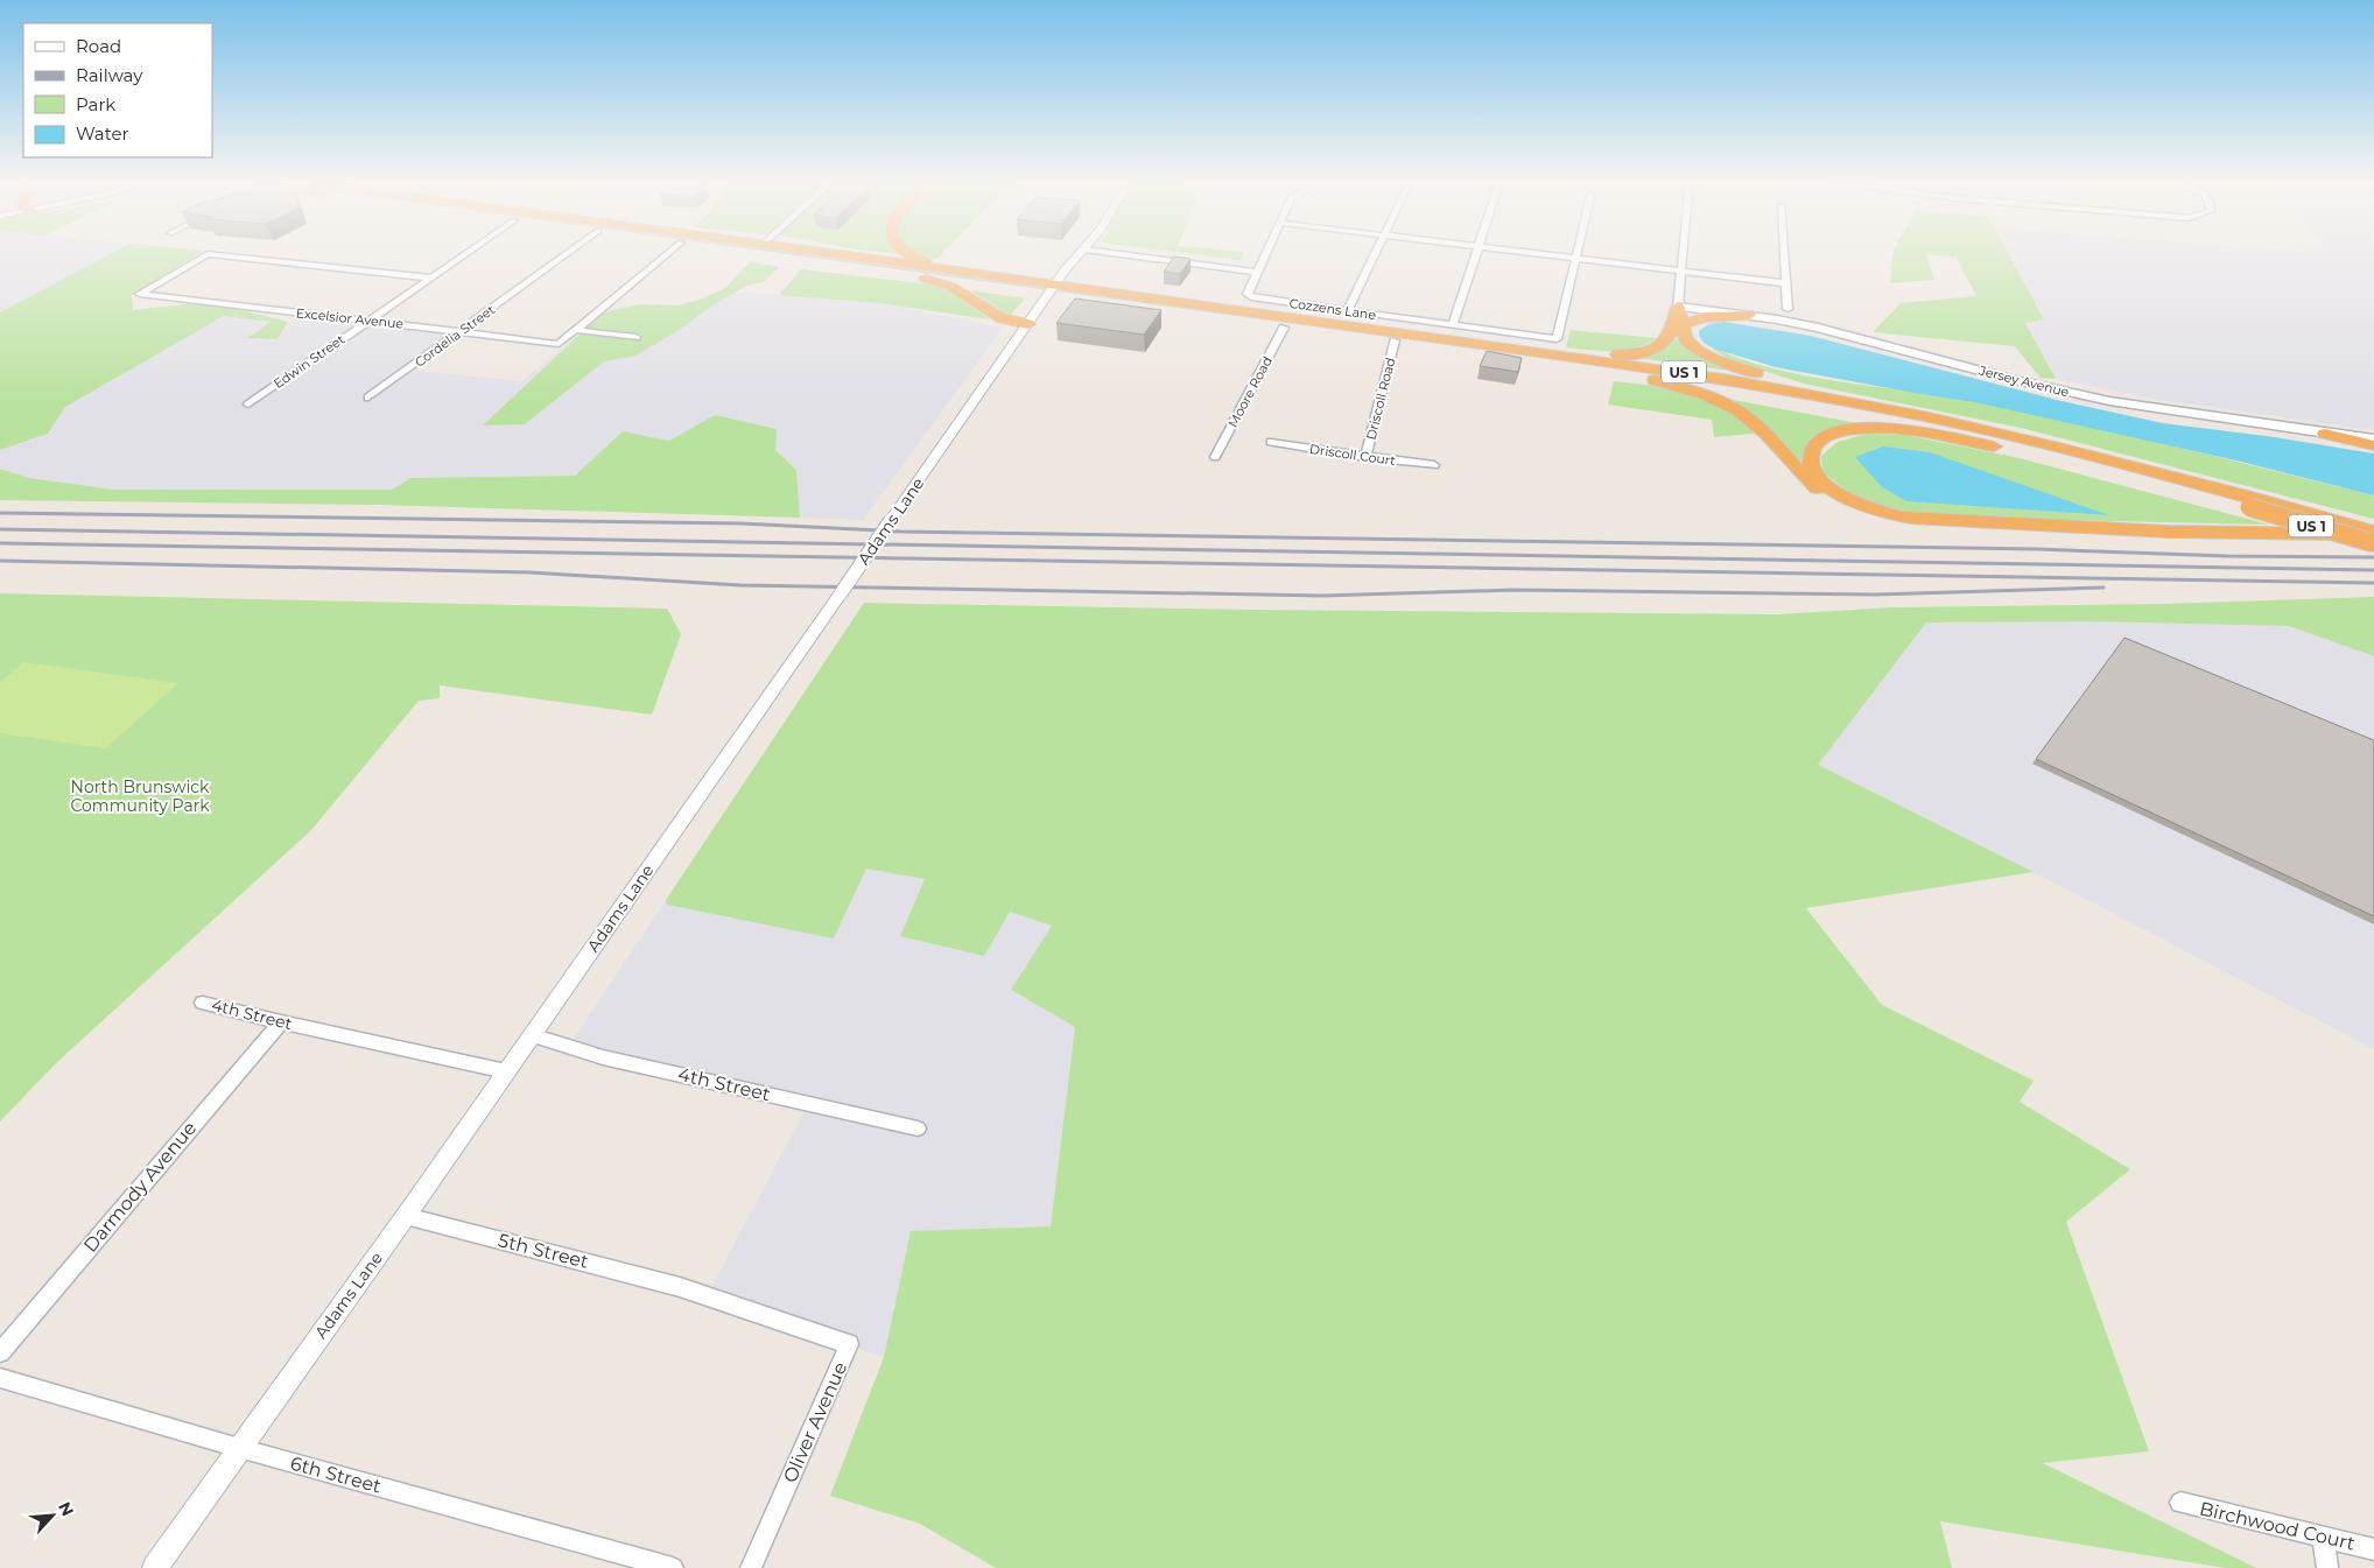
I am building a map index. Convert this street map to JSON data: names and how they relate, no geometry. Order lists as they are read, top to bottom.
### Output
{
  "streets": {
    "highway": ["US 1"],
    "main road": ["Jersey Avenue"],
    "street": [
      "Cozzens Lane",
      "Excelsior Avenue",
      "Cordelia Street",
      "Edwin Street",
      "Moore Road",
      "Driscoll Road",
      "Driscoll Court",
      "Adams Lane",
      "4th Street",
      "Darmody Avenue",
      "5th Street",
      "Oliver Avenue",
      "6th Street",
      "Birchwood Court"
    ]
  },
  "crossings": [
    ["Excelsior Avenue", "Cordelia Street"],
    ["Excelsior Avenue", "Edwin Street"],
    ["US 1", "Moore Road"],
    ["US 1", "Driscoll Road"],
    ["US 1", "Adams Lane"],
    ["Driscoll Road", "Driscoll Court"],
    ["Adams Lane", "4th Street"],
    ["Adams Lane", "5th Street"],
    ["Adams Lane", "6th Street"],
    ["4th Street", "Darmody Avenue"],
    ["5th Street", "Oliver Avenue"]
  ],
  "parks": ["North Brunswick Community Park"],
  "legend": [
    "Road",
    "Railway",
    "Park",
    "Water"
  ],
  "north": "top right"
}
